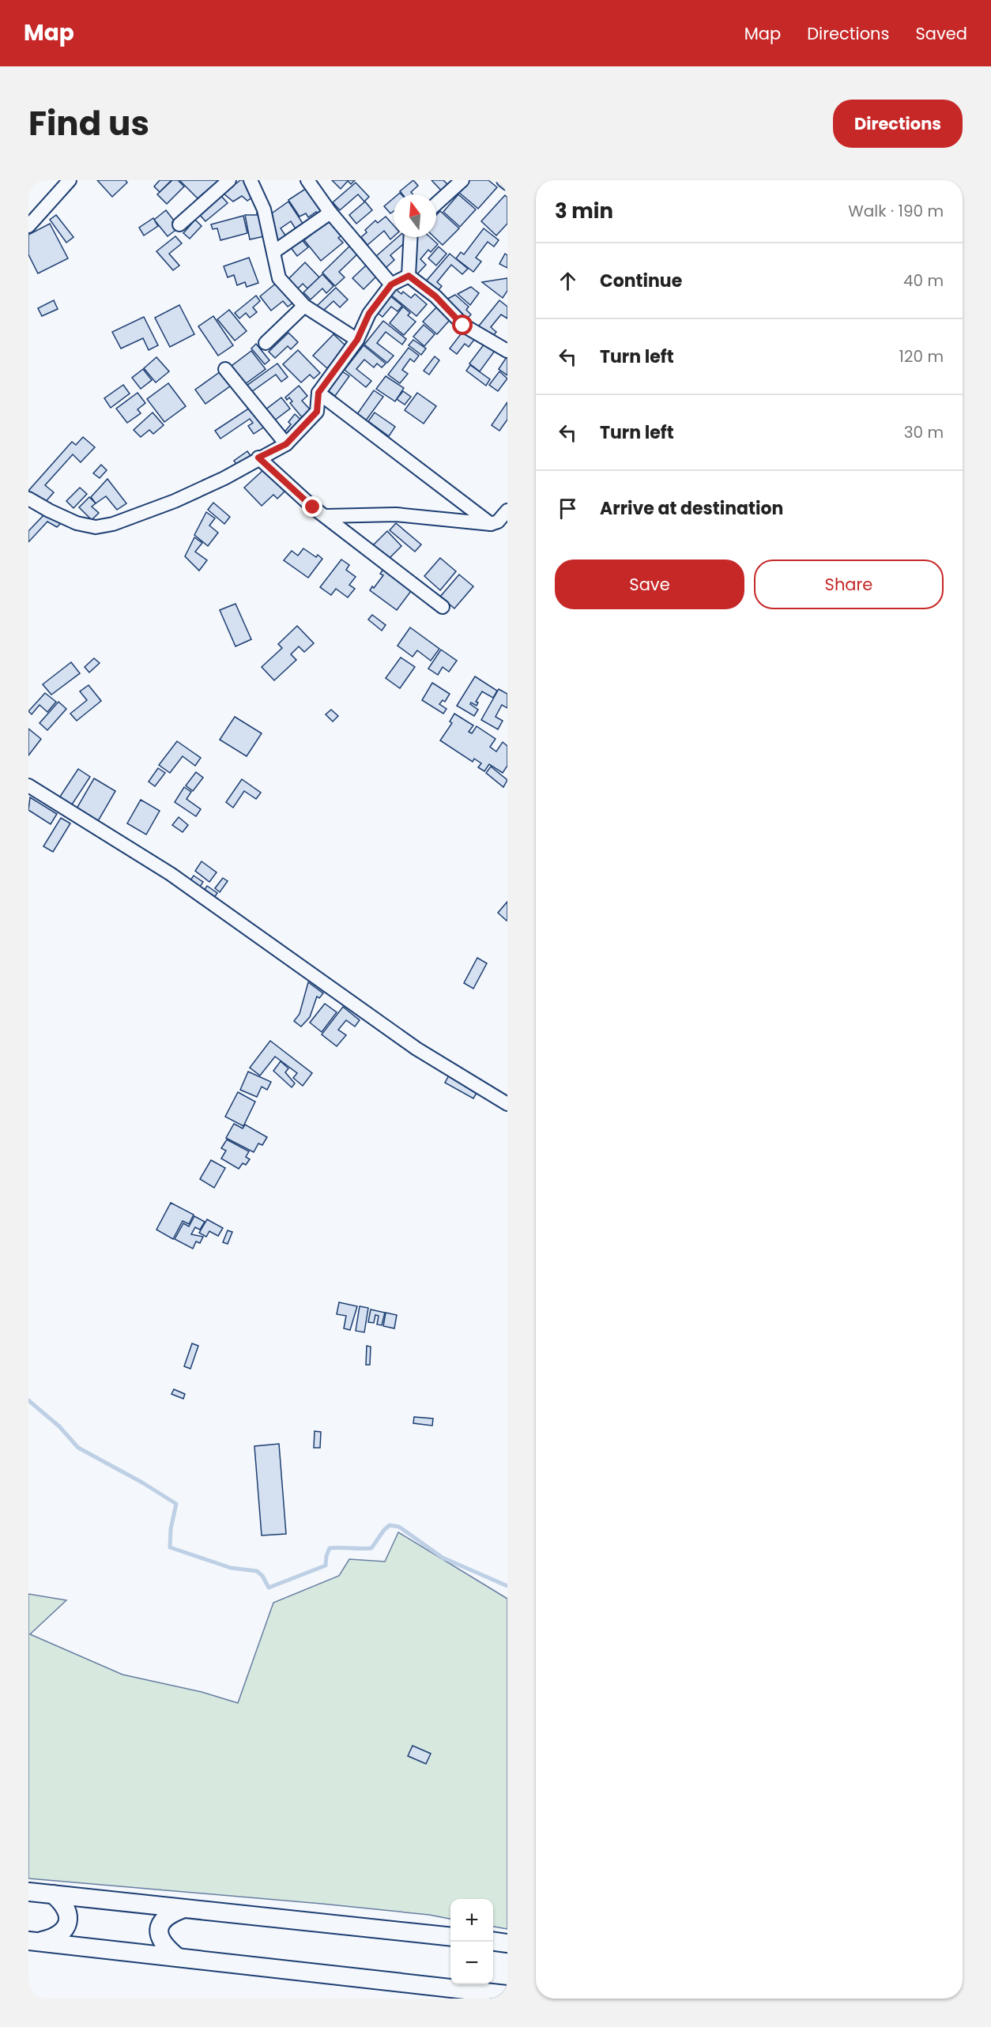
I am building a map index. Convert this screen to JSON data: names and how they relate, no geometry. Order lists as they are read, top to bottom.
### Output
{
  "north": "top",
  "page": {
    "header": "Map",
    "nav": ["Map", "Directions", "Saved"],
    "title": "Find us",
    "buttons": [
      "Directions",
      ["Save", "Share"]
    ],
    "heading": ["3 min", "Walk · 190 m"],
    "list": [
      ["Continue", "40 m"],
      ["Turn left", "120 m"],
      ["Turn left", "30 m"],
      "Arrive at destination"
    ],
    "map_buttons": ["+", "−"]
  }
}
